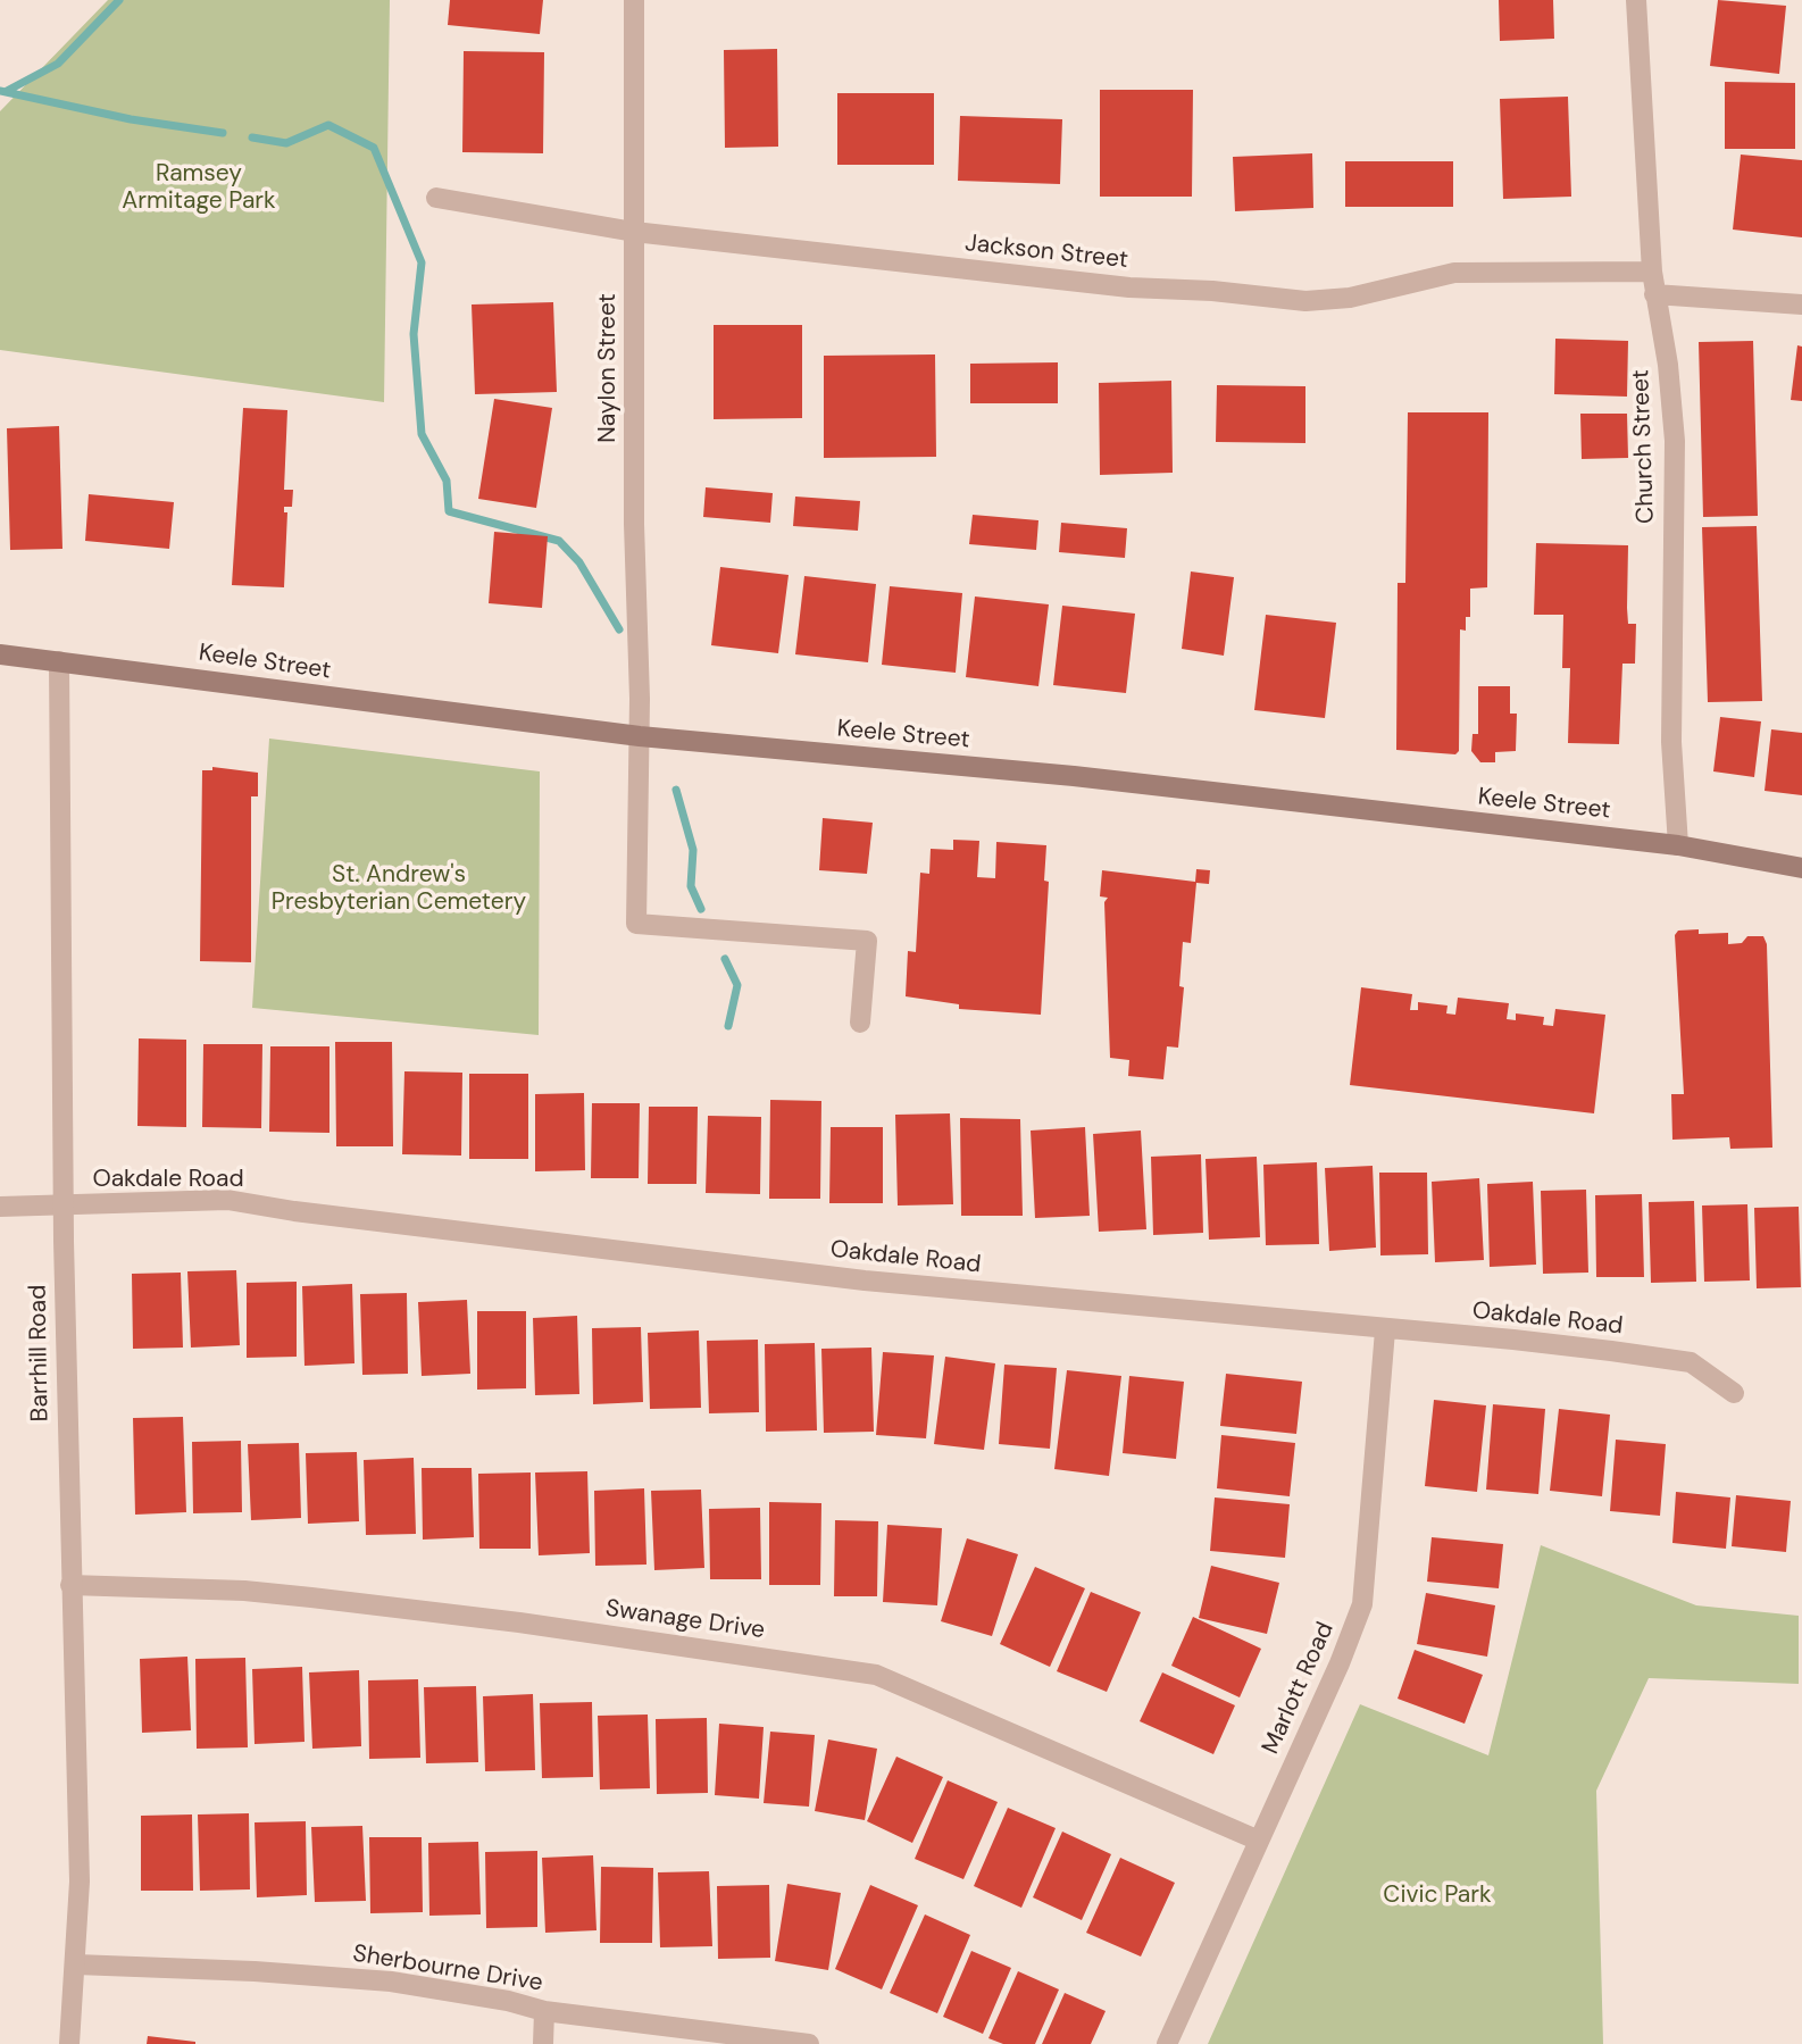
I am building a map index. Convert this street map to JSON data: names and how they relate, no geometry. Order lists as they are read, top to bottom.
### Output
{
  "streets": {
    "main road": ["Keele Street"],
    "street": [
      "Jackson Street",
      "Naylon Street",
      "Church Street",
      "Oakdale Road",
      "Barrhill Road",
      "Swanage Drive",
      "Marlott Road",
      "Sherbourne Drive"
    ]
  },
  "crossings": [
    ["Jackson Street", "Naylon Street"],
    ["Jackson Street", "Church Street"],
    ["Naylon Street", "Keele Street"],
    ["Church Street", "Keele Street"],
    ["Keele Street", "Barrhill Road"],
    ["Oakdale Road", "Barrhill Road"],
    ["Oakdale Road", "Marlott Road"],
    ["Barrhill Road", "Swanage Drive"],
    ["Barrhill Road", "Sherbourne Drive"],
    ["Swanage Drive", "Marlott Road"]
  ],
  "parks": ["Ramsey Armitage Park", "St. Andrew's Presbyterian Cemetery", "Civic Park"]
}
